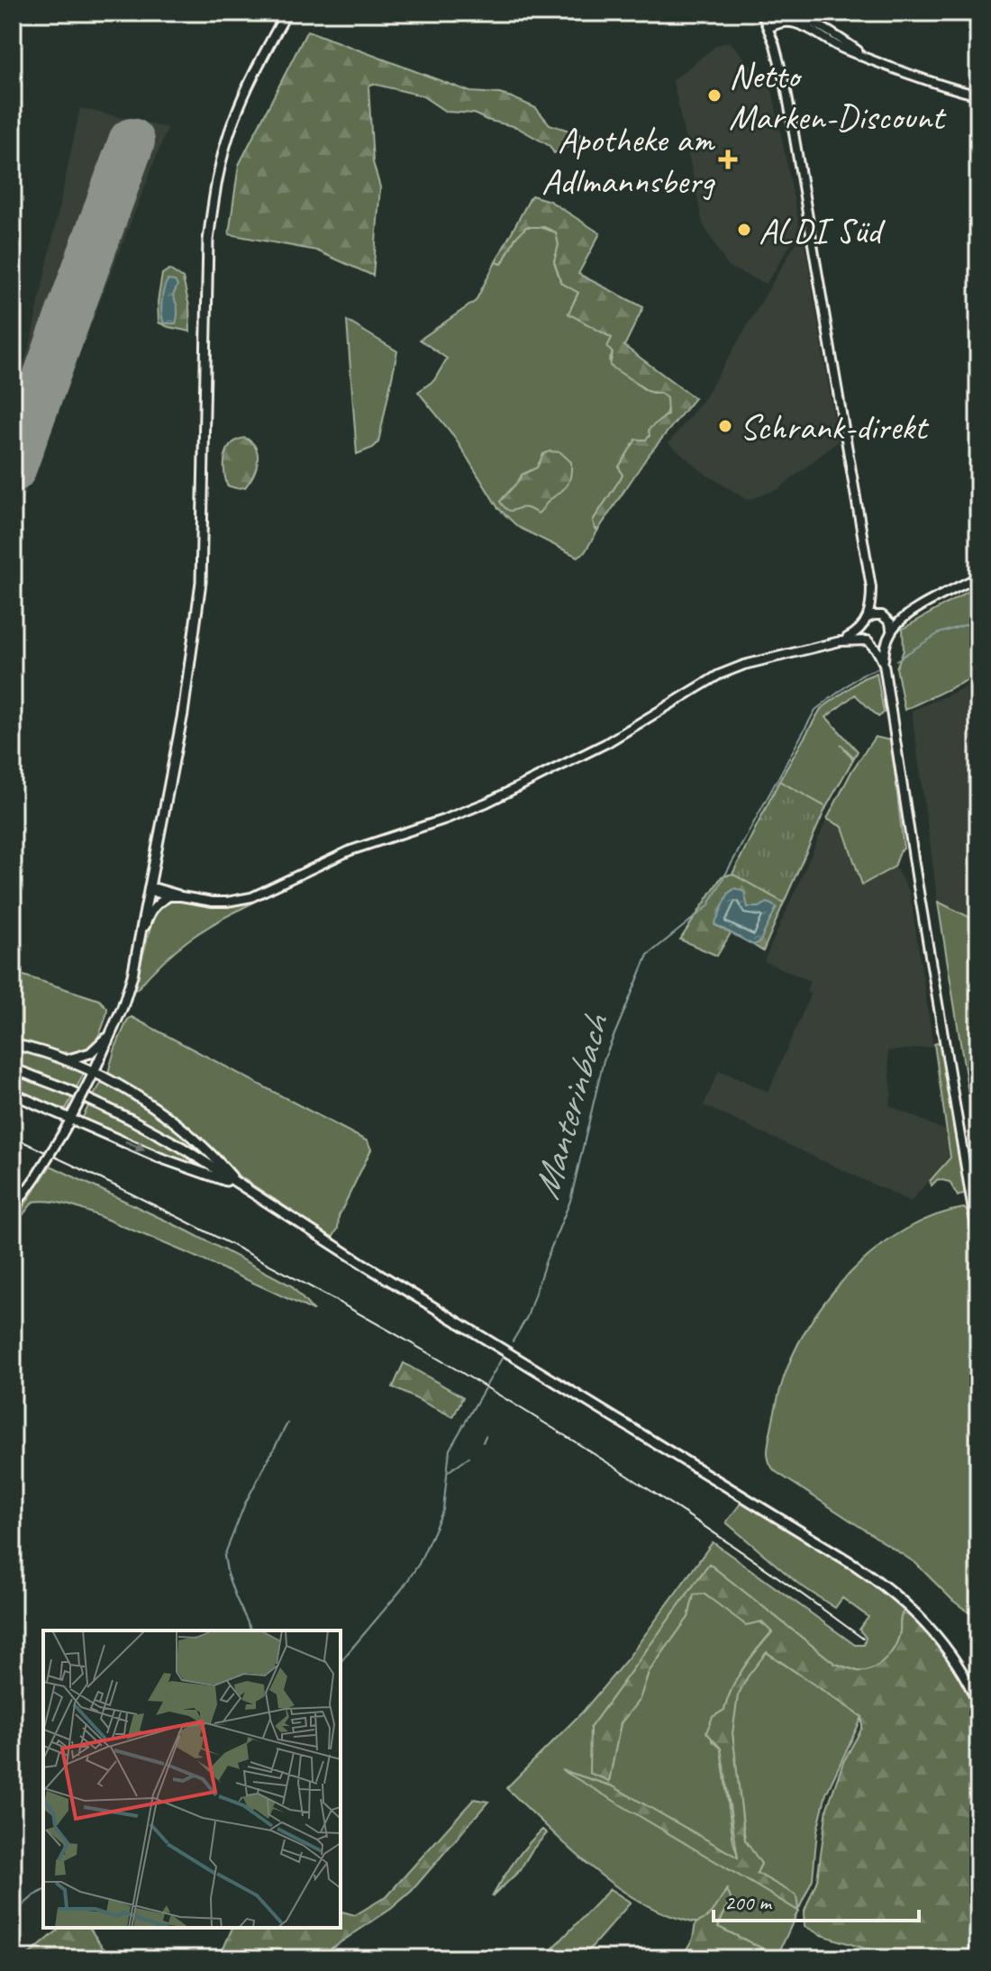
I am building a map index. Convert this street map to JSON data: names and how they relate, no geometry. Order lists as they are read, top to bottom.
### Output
{
  "water": ["Manterinbach"],
  "places": {
    "other": ["Netto Marken-Discount", "ALDI Süd", "Schrank-direkt"],
    "health": ["Apotheke am Adlmannsberg"]
  },
  "scale_bar": "200 m"
}
